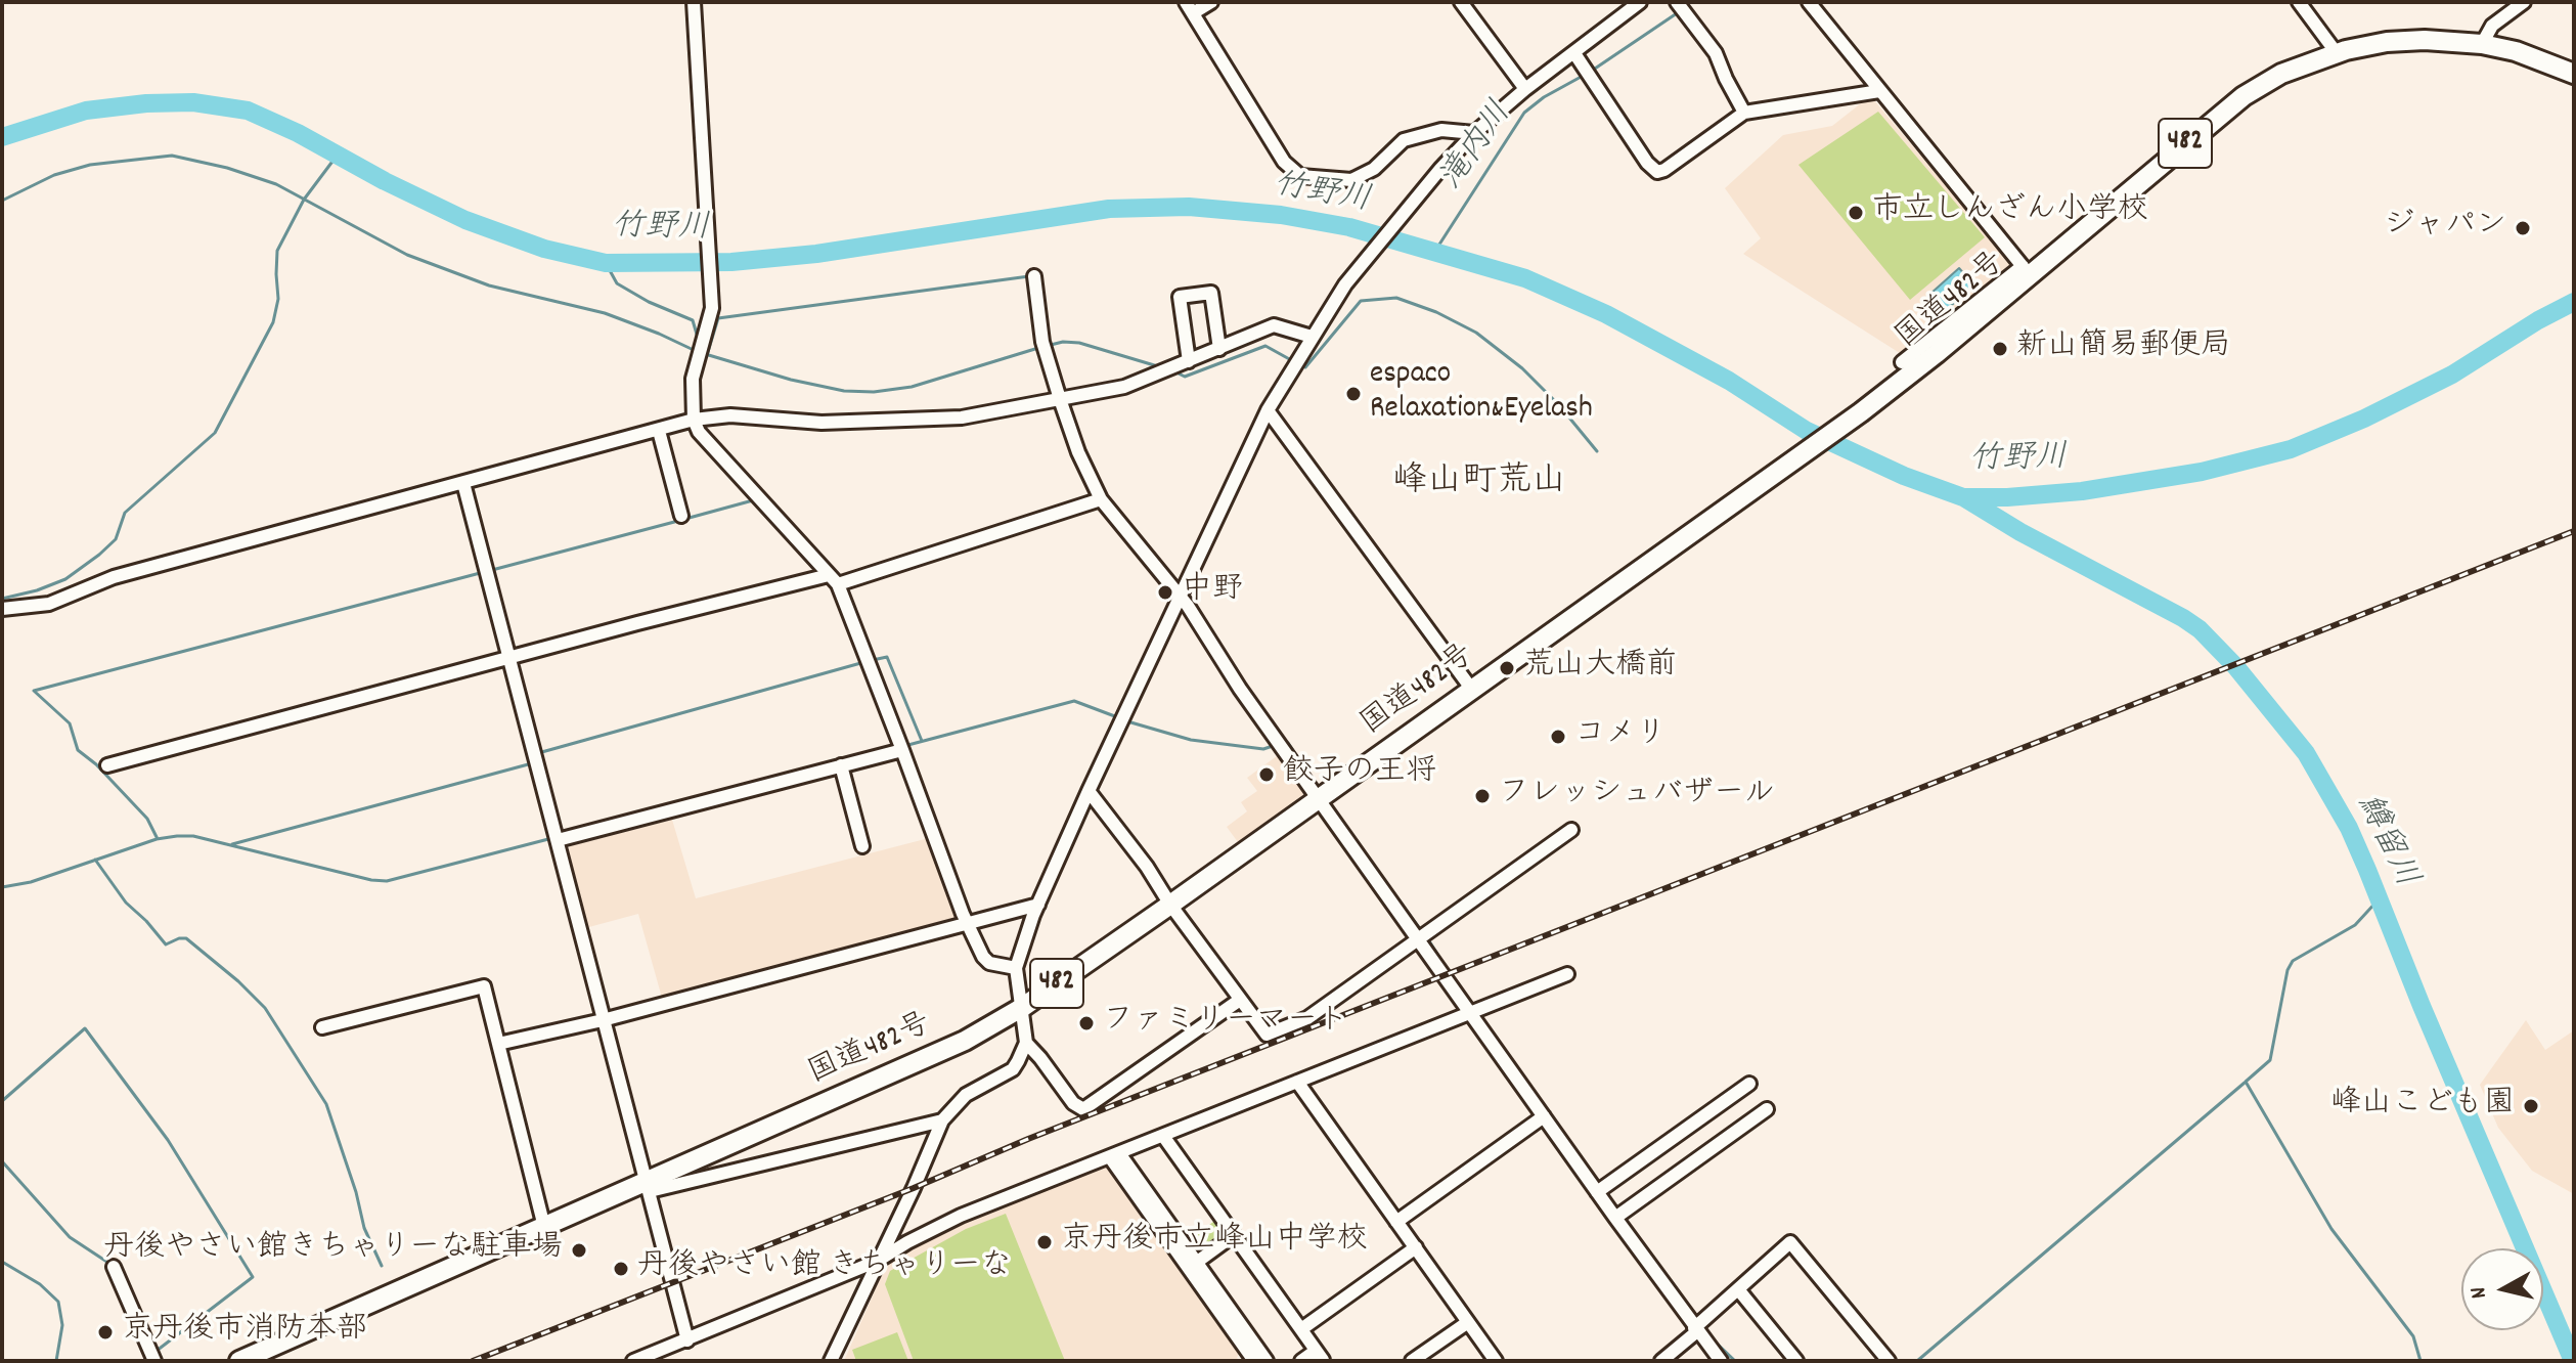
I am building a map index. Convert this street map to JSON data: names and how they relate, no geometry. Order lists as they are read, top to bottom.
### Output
{
  "streets": {
    "highway": ["482", "国道482号"]
  },
  "districts": ["峰山町荒山"],
  "water": ["滝内川", "竹野川", "鱒留川"],
  "places": [
    "市立しんざん小学校",
    "ジャパン",
    "新山簡易郵便局",
    "espaco Relaxation&Eyelash",
    "中野",
    "荒山大橋前",
    "コメリ",
    "餃子の王将",
    "フレッシュバザール",
    "ファミリーマート",
    "峰山こども園",
    "京丹後市立峰山中学校",
    "丹後やさい館きちゃりーな駐車場",
    "丹後やさい館 きちゃりーな",
    "京丹後市消防本部"
  ],
  "north": "left"
}
